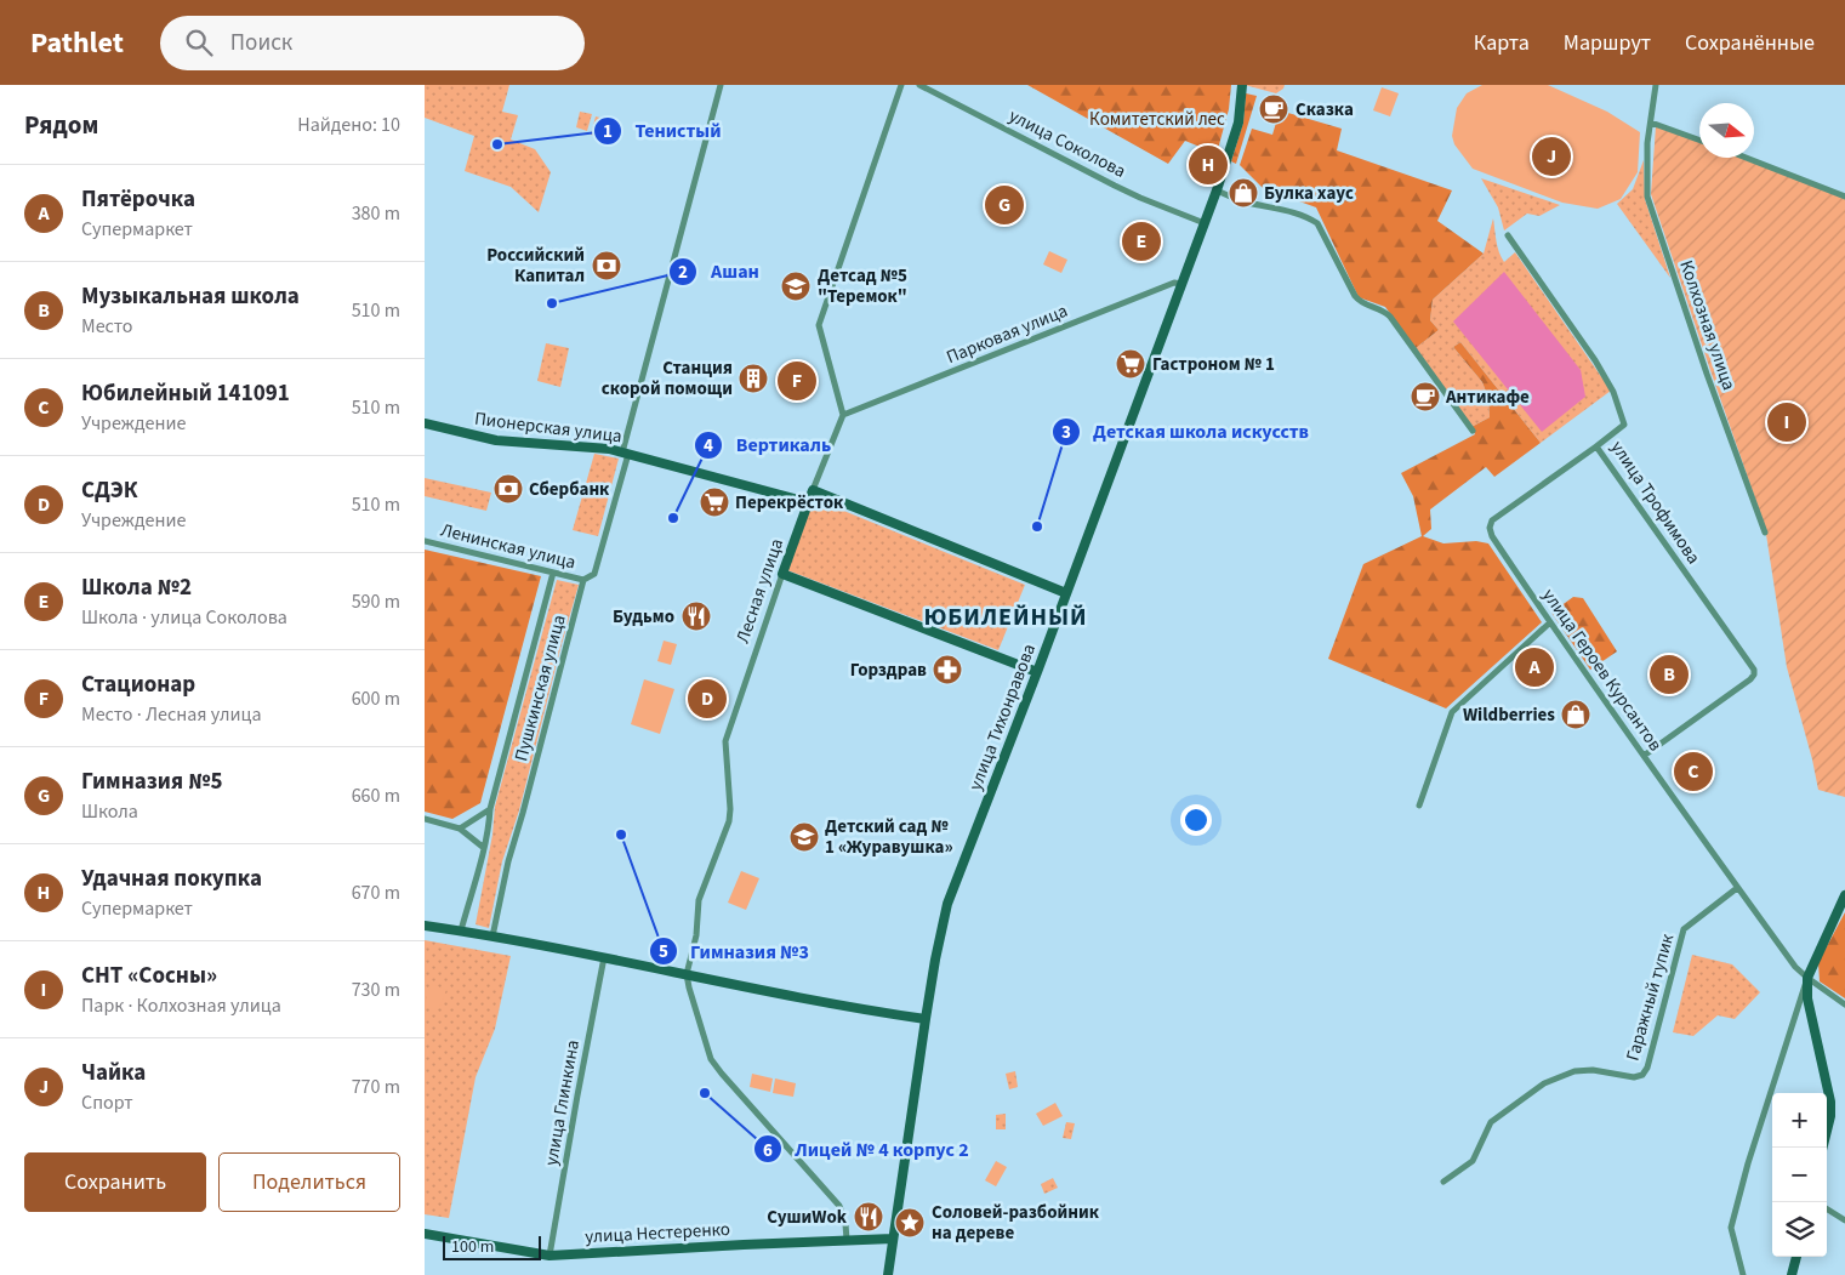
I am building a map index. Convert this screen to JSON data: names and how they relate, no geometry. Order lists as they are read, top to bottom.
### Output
{
  "streets": {
    "street": [
      "улица Соколова",
      "Колхозная улица",
      "Парковая улица",
      "Пионерская улица",
      "улица Трофимова",
      "Ленинская улица",
      "Лесная улица",
      "улица Героев Курсантов",
      "Пушкинская улица",
      "улица Тихонравова",
      "Гаражный тупик",
      "улица Глинкина",
      "улица Нестеренко"
    ]
  },
  "crossings": [
    ["улица Соколова", "улица Тихонравова"],
    ["Парковая улица", "Лесная улица"],
    ["Парковая улица", "улица Тихонравова"],
    ["Пионерская улица", "Лесная улица"],
    ["Пионерская улица", "Пушкинская улица"],
    ["улица Трофимова", "улица Героев Курсантов"],
    ["Ленинская улица", "Пушкинская улица"],
    ["улица Героев Курсантов", "Гаражный тупик"],
    ["улица Тихонравова", "улица Нестеренко"],
    ["улица Глинкина", "улица Нестеренко"]
  ],
  "districts": ["ЮБИЛЕЙНЫЙ"],
  "parks": ["Комитетский лес"],
  "places": {
    "cafe": ["Сказка", "Антикафе"],
    "other": [
      "Тенистый",
      "Ашан",
      "Вертикаль",
      "Детская школа искусств",
      "Гимназия №3",
      "Лицей № 4 корпус 2"
    ],
    "shop": ["Булка хаус", "Wildberries"],
    "bank": ["Российский Капитал", "Сбербанк"],
    "school or university": ["Детсад №5 \"Теремок\"", "Детский сад № 1 «Журавушка»"],
    "supermarket": ["Гастроном № 1", "Перекрёсток"],
    "building": ["Станция скорой помощи"],
    "restaurant": ["Будьмо", "СушиWok"],
    "pharmacy": ["Горздрав"],
    "place": ["Соловей-разбойник на дереве"]
  },
  "scale_bar": "100 m",
  "north": "right",
  "page": {
    "header": "Pathlet",
    "search": "Поиск",
    "nav": ["Карта", "Маршрут", "Сохранённые"],
    "heading": ["Рядом", "Найдено: 10"],
    "pins": [
      "J",
      "H",
      "G",
      "E",
      "F",
      "I",
      "A",
      "B",
      "D",
      "C"
    ],
    "list": [
      {
        "mark": "A",
        "name": "Пятёрочка",
        "note": "Супермаркет",
        "value": "380 m"
      },
      {
        "mark": "B",
        "name": "Музыкальная школа",
        "note": "Место",
        "value": "510 m"
      },
      {
        "mark": "C",
        "name": "Юбилейный 141091",
        "note": "Учреждение",
        "value": "510 m"
      },
      {
        "mark": "D",
        "name": "СДЭК",
        "note": "Учреждение",
        "value": "510 m"
      },
      {
        "mark": "E",
        "name": "Школа №2",
        "note": "Школа · улица Соколова",
        "value": "590 m"
      },
      {
        "mark": "F",
        "name": "Стационар",
        "note": "Место · Лесная улица",
        "value": "600 m"
      },
      {
        "mark": "G",
        "name": "Гимназия №5",
        "note": "Школа",
        "value": "660 m"
      },
      {
        "mark": "H",
        "name": "Удачная покупка",
        "note": "Супермаркет",
        "value": "670 m"
      },
      {
        "mark": "I",
        "name": "СНТ «Сосны»",
        "note": "Парк · Колхозная улица",
        "value": "730 m"
      },
      {
        "mark": "J",
        "name": "Чайка",
        "note": "Спорт",
        "value": "770 m"
      }
    ],
    "map_buttons": ["+", "−"],
    "buttons": ["Сохранить", "Поделиться"],
    "scale": "100 m"
  }
}
